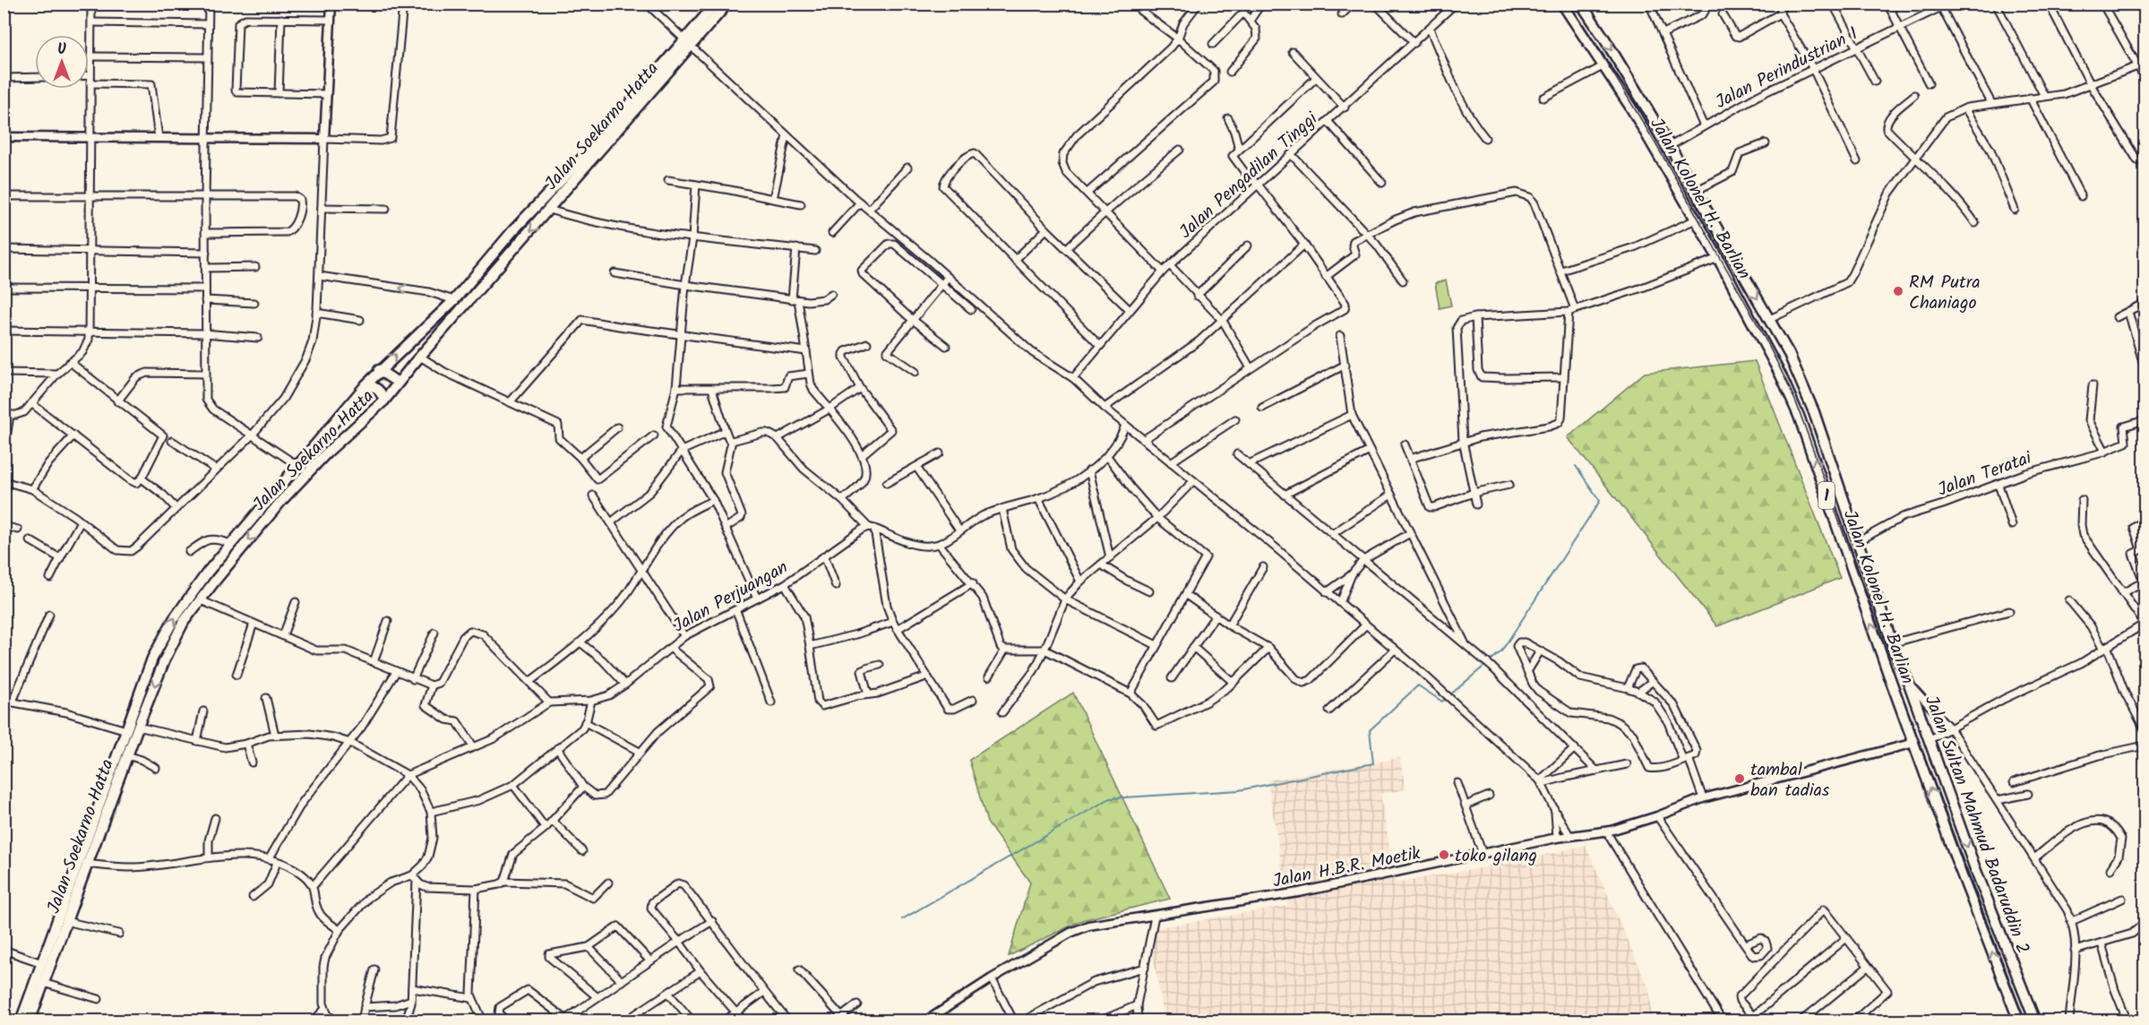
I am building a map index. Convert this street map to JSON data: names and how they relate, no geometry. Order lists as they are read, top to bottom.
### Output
{
  "streets": {
    "highway": [
      "Jalan Soekarno Hatta",
      "Jalan Kolonel H. Barlian",
      "1",
      "Jalan Sultan Mahmud Badaruddin 2"
    ],
    "street": [
      "Jalan Perindustrian 1",
      "Jalan Pengadilan Tinggi",
      "Jalan Teratai",
      "Jalan Perjuangan",
      "Jalan H.B.R. Moetik"
    ]
  },
  "crossings": [
    ["Jalan Perindustrian 1", "Jalan Sultan Mahmud Badaruddin 2"],
    ["Jalan Kolonel H. Barlian", "Jalan H.B.R. Moetik"],
    ["Jalan Teratai", "Jalan Sultan Mahmud Badaruddin 2"]
  ],
  "one_way": ["Jalan Kolonel H. Barlian", "Jalan Sultan Mahmud Badaruddin 2"],
  "places": ["RM Putra Chaniago", "tambal ban tadias", "toko gilang"],
  "north": "top"
}
